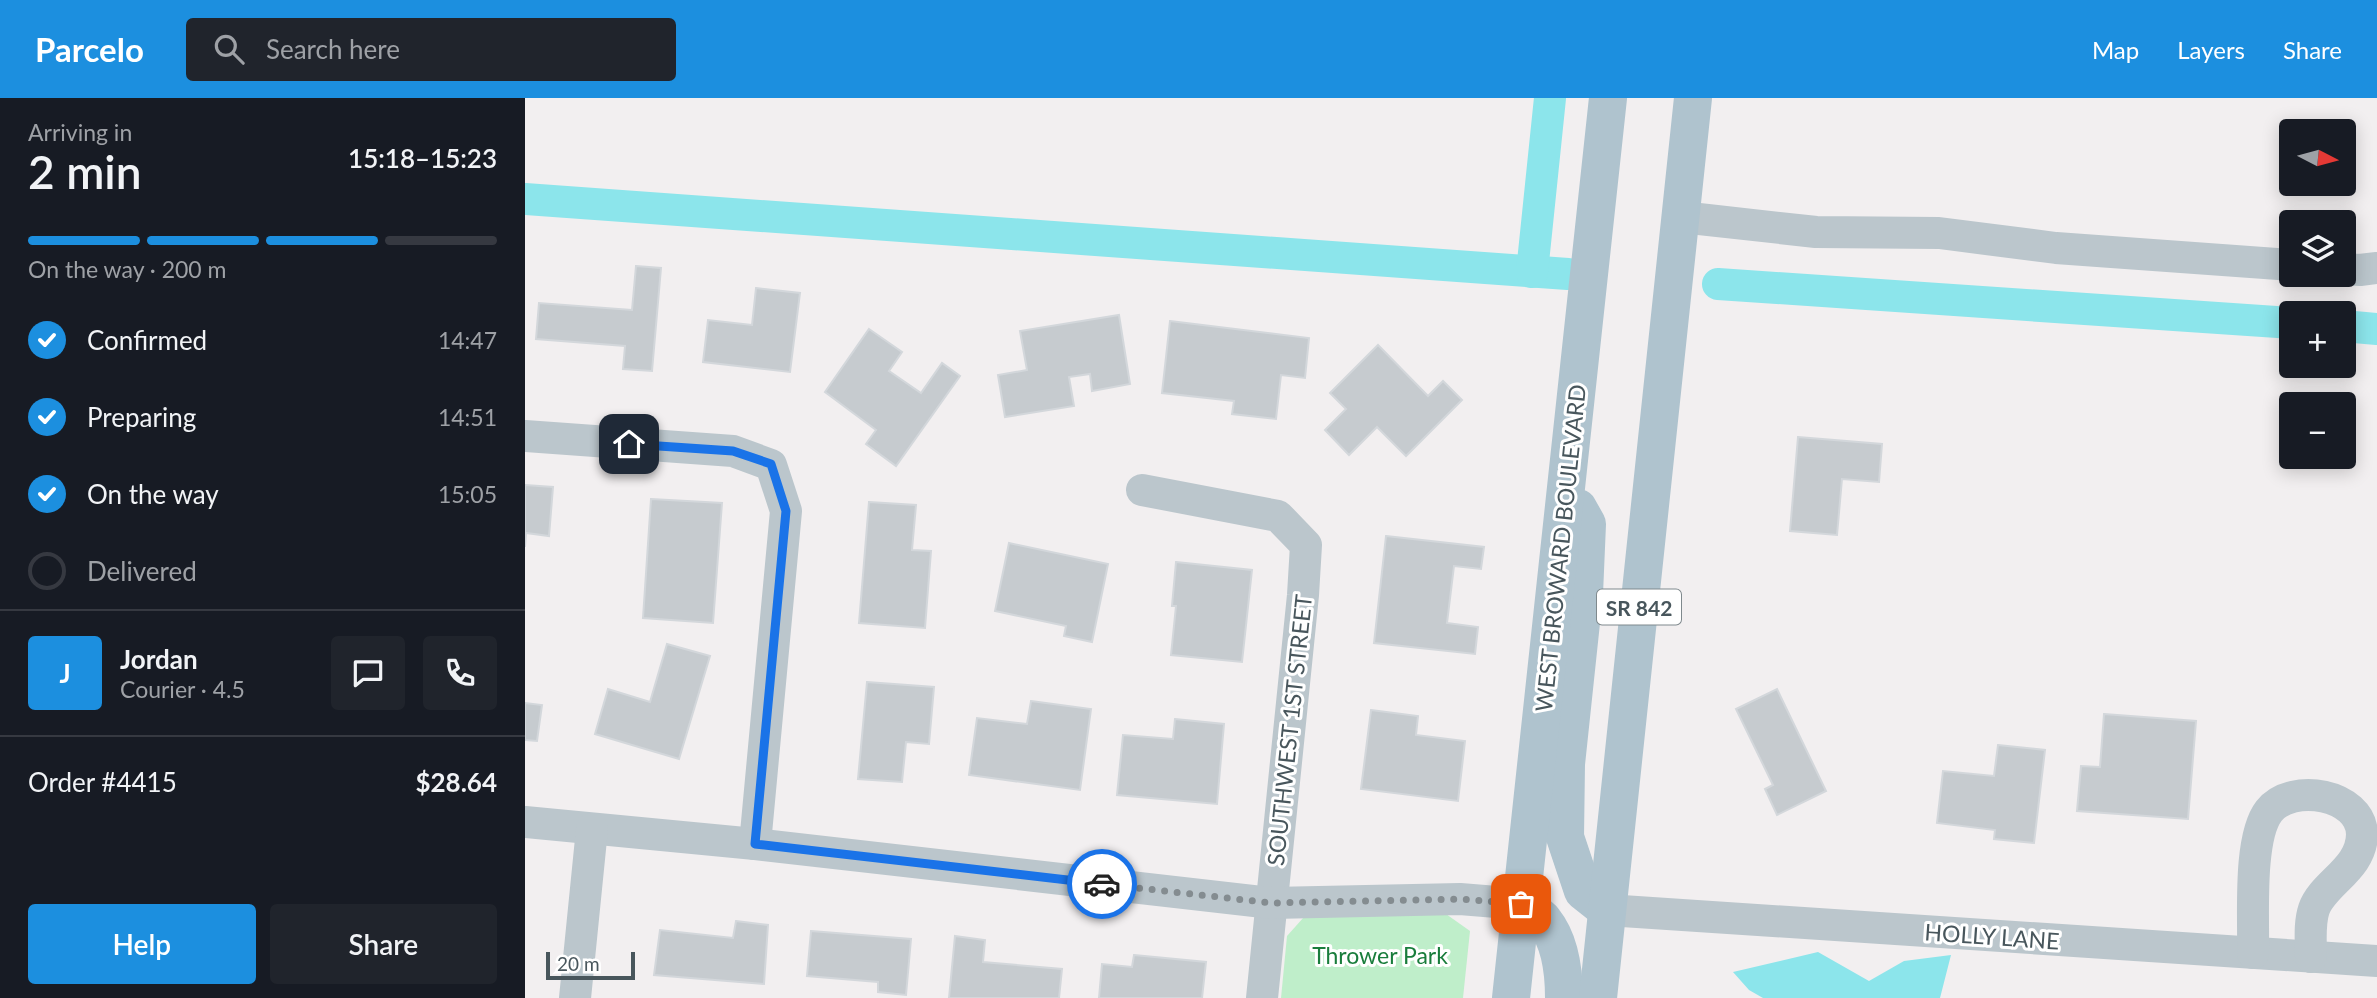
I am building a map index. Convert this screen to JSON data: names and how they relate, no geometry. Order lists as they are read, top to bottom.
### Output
{
  "streets": {
    "main road": ["WEST BROWARD BOULEVARD", "SR 842"],
    "street": ["SOUTHWEST 1ST STREET", "HOLLY LANE"]
  },
  "crossings": [
    ["SR 842", "HOLLY LANE"]
  ],
  "parks": ["Thrower Park"],
  "scale_bar": "20 m",
  "north": "right",
  "page": {
    "header": "Parcelo",
    "search": "Search here",
    "nav": ["Map", "Layers", "Share"],
    "heading": ["2 min", "Arriving in", "15:18–15:23"],
    "panel": [
      "Jordan",
      "Courier · 4.5",
      "Order #4415",
      "$28.64"
    ],
    "map_buttons": ["+", "−"],
    "bar": "On the way · 200 m",
    "list": [
      ["Confirmed", "14:47"],
      ["Preparing", "14:51"],
      ["On the way", "15:05"],
      "Delivered"
    ],
    "round": "J",
    "buttons": ["Help", "Share"],
    "scale": "20 m"
  }
}
